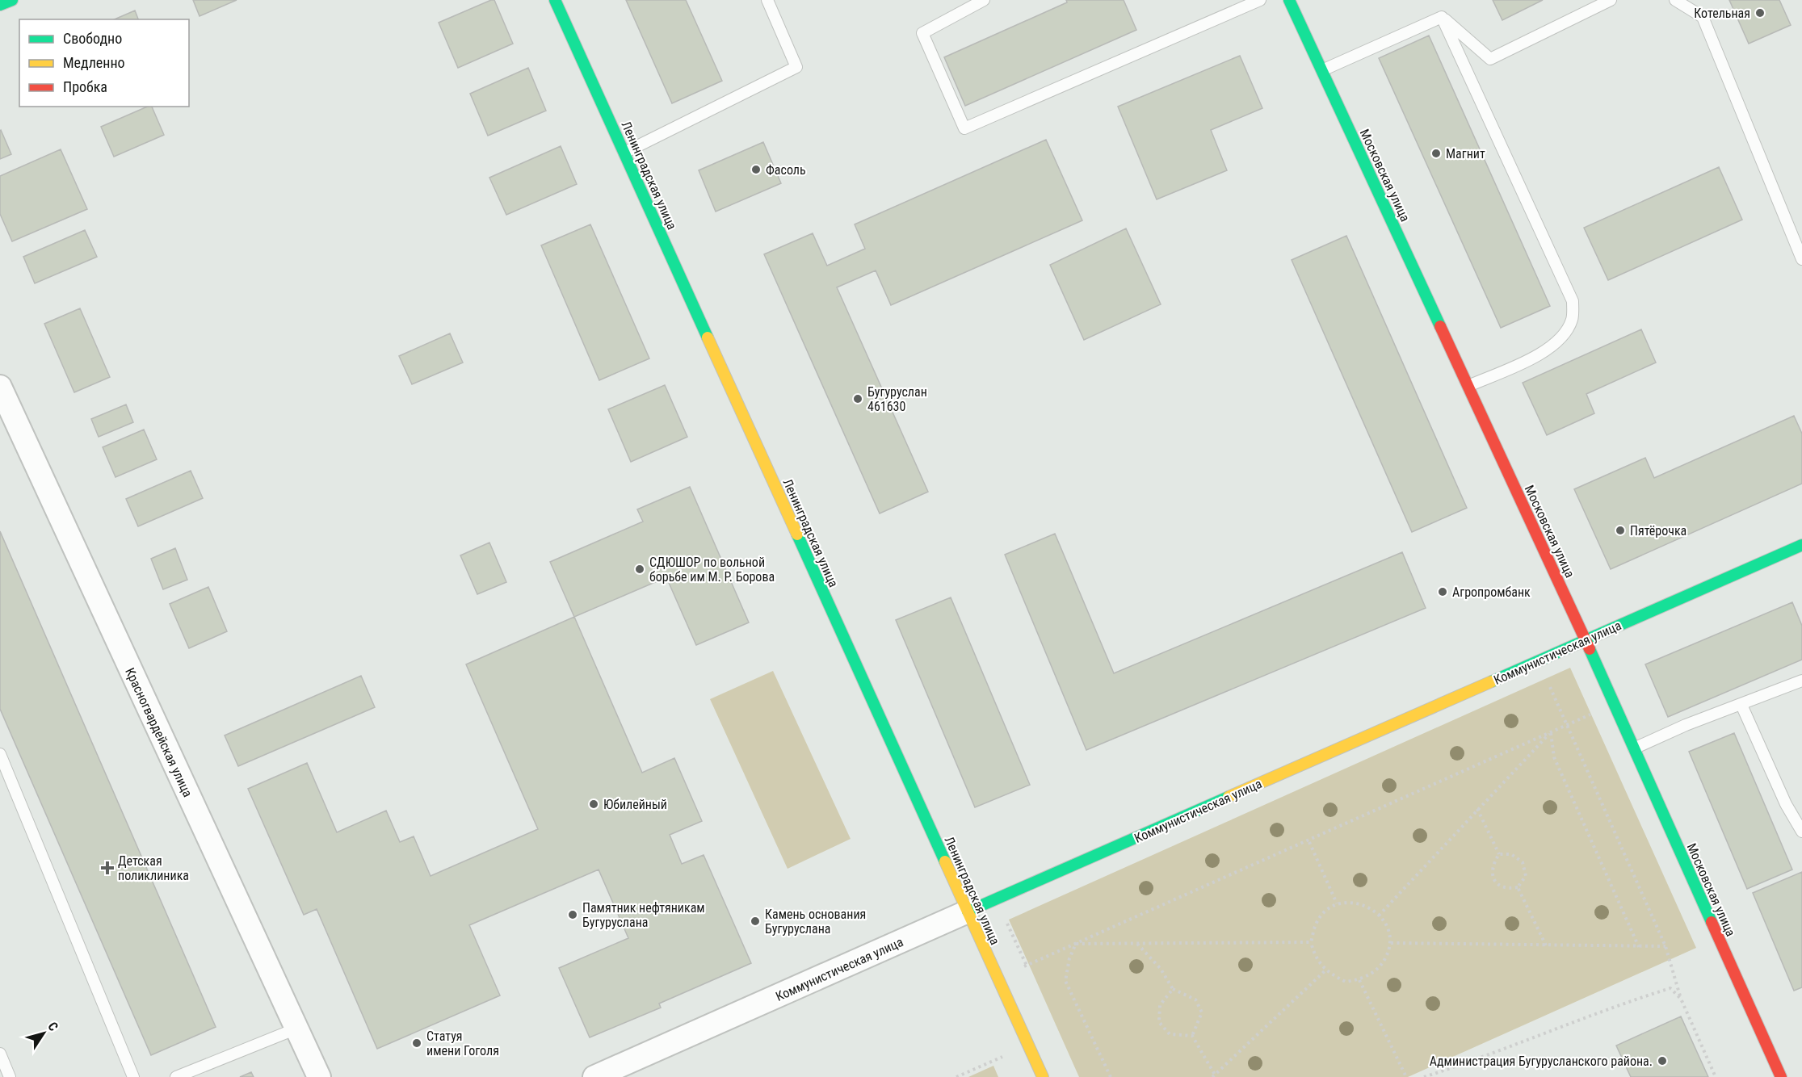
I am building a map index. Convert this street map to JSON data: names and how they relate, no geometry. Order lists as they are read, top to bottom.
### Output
{
  "streets": {
    "street": [
      "Ленинградская улица",
      "Московская улица",
      "Коммунистическая улица",
      "Красногвардейская улица"
    ]
  },
  "crossings": [
    ["Ленинградская улица", "Коммунистическая улица"],
    ["Московская улица", "Коммунистическая улица"]
  ],
  "places": {
    "other": [
      "Котельная",
      "Магнит",
      "Фасоль",
      "Бугуруслан 461630",
      "Пятёрочка",
      "СДЮШОР по вольной борьбе им М. Р. Борова",
      "Агропромбанк",
      "Юбилейный",
      "Памятник нефтяникам Бугуруслана",
      "Камень основания Бугуруслана",
      "Статуя имени Гоголя",
      "Администрация Бугурусланского района."
    ],
    "health": ["Детская поликлиника"]
  },
  "legend": ["Свободно", "Медленно", "Пробка"],
  "north": "top right"
}
